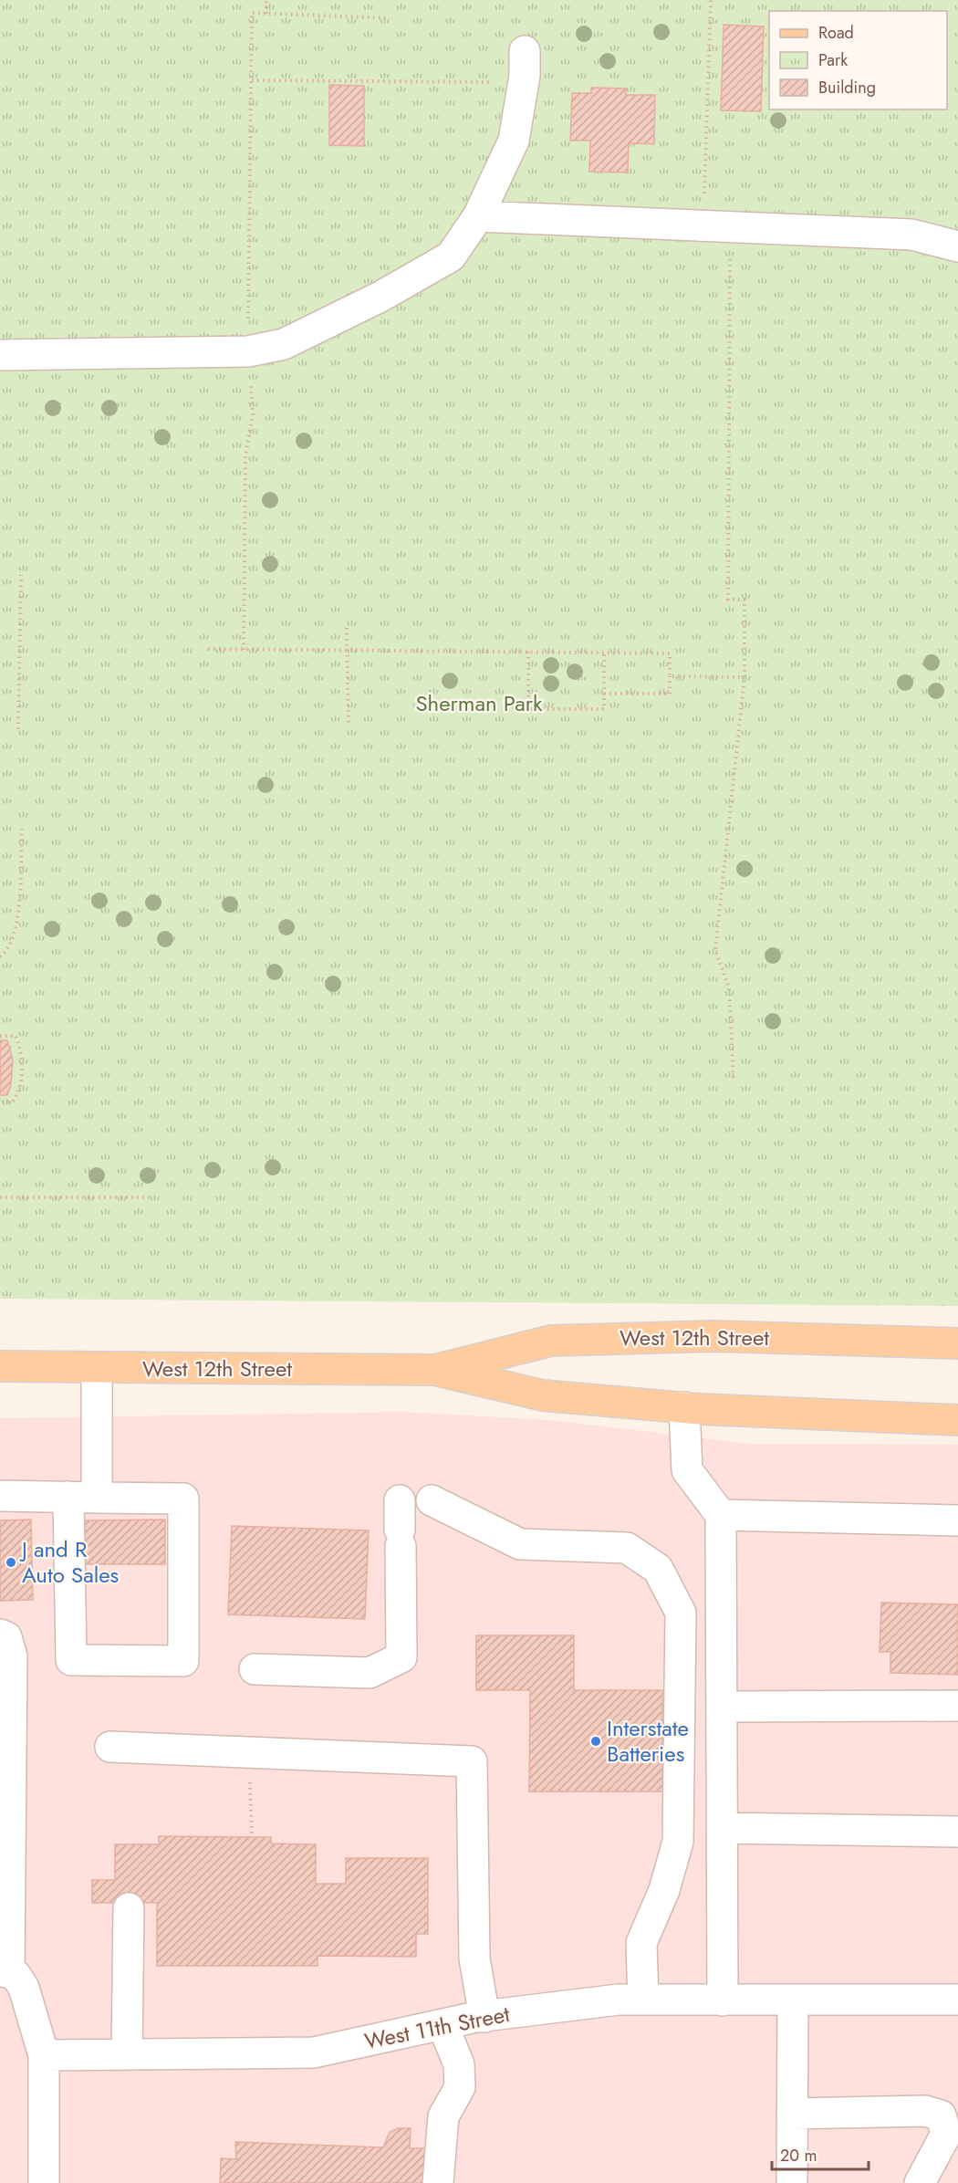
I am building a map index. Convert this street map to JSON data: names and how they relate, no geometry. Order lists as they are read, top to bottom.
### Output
{
  "streets": {
    "main road": ["West 12th Street"],
    "street": ["West 11th Street"]
  },
  "parks": ["Sherman Park"],
  "places": ["J and R Auto Sales", "Interstate Batteries"],
  "legend": ["Road", "Park", "Building"],
  "scale_bar": "20 m"
}
